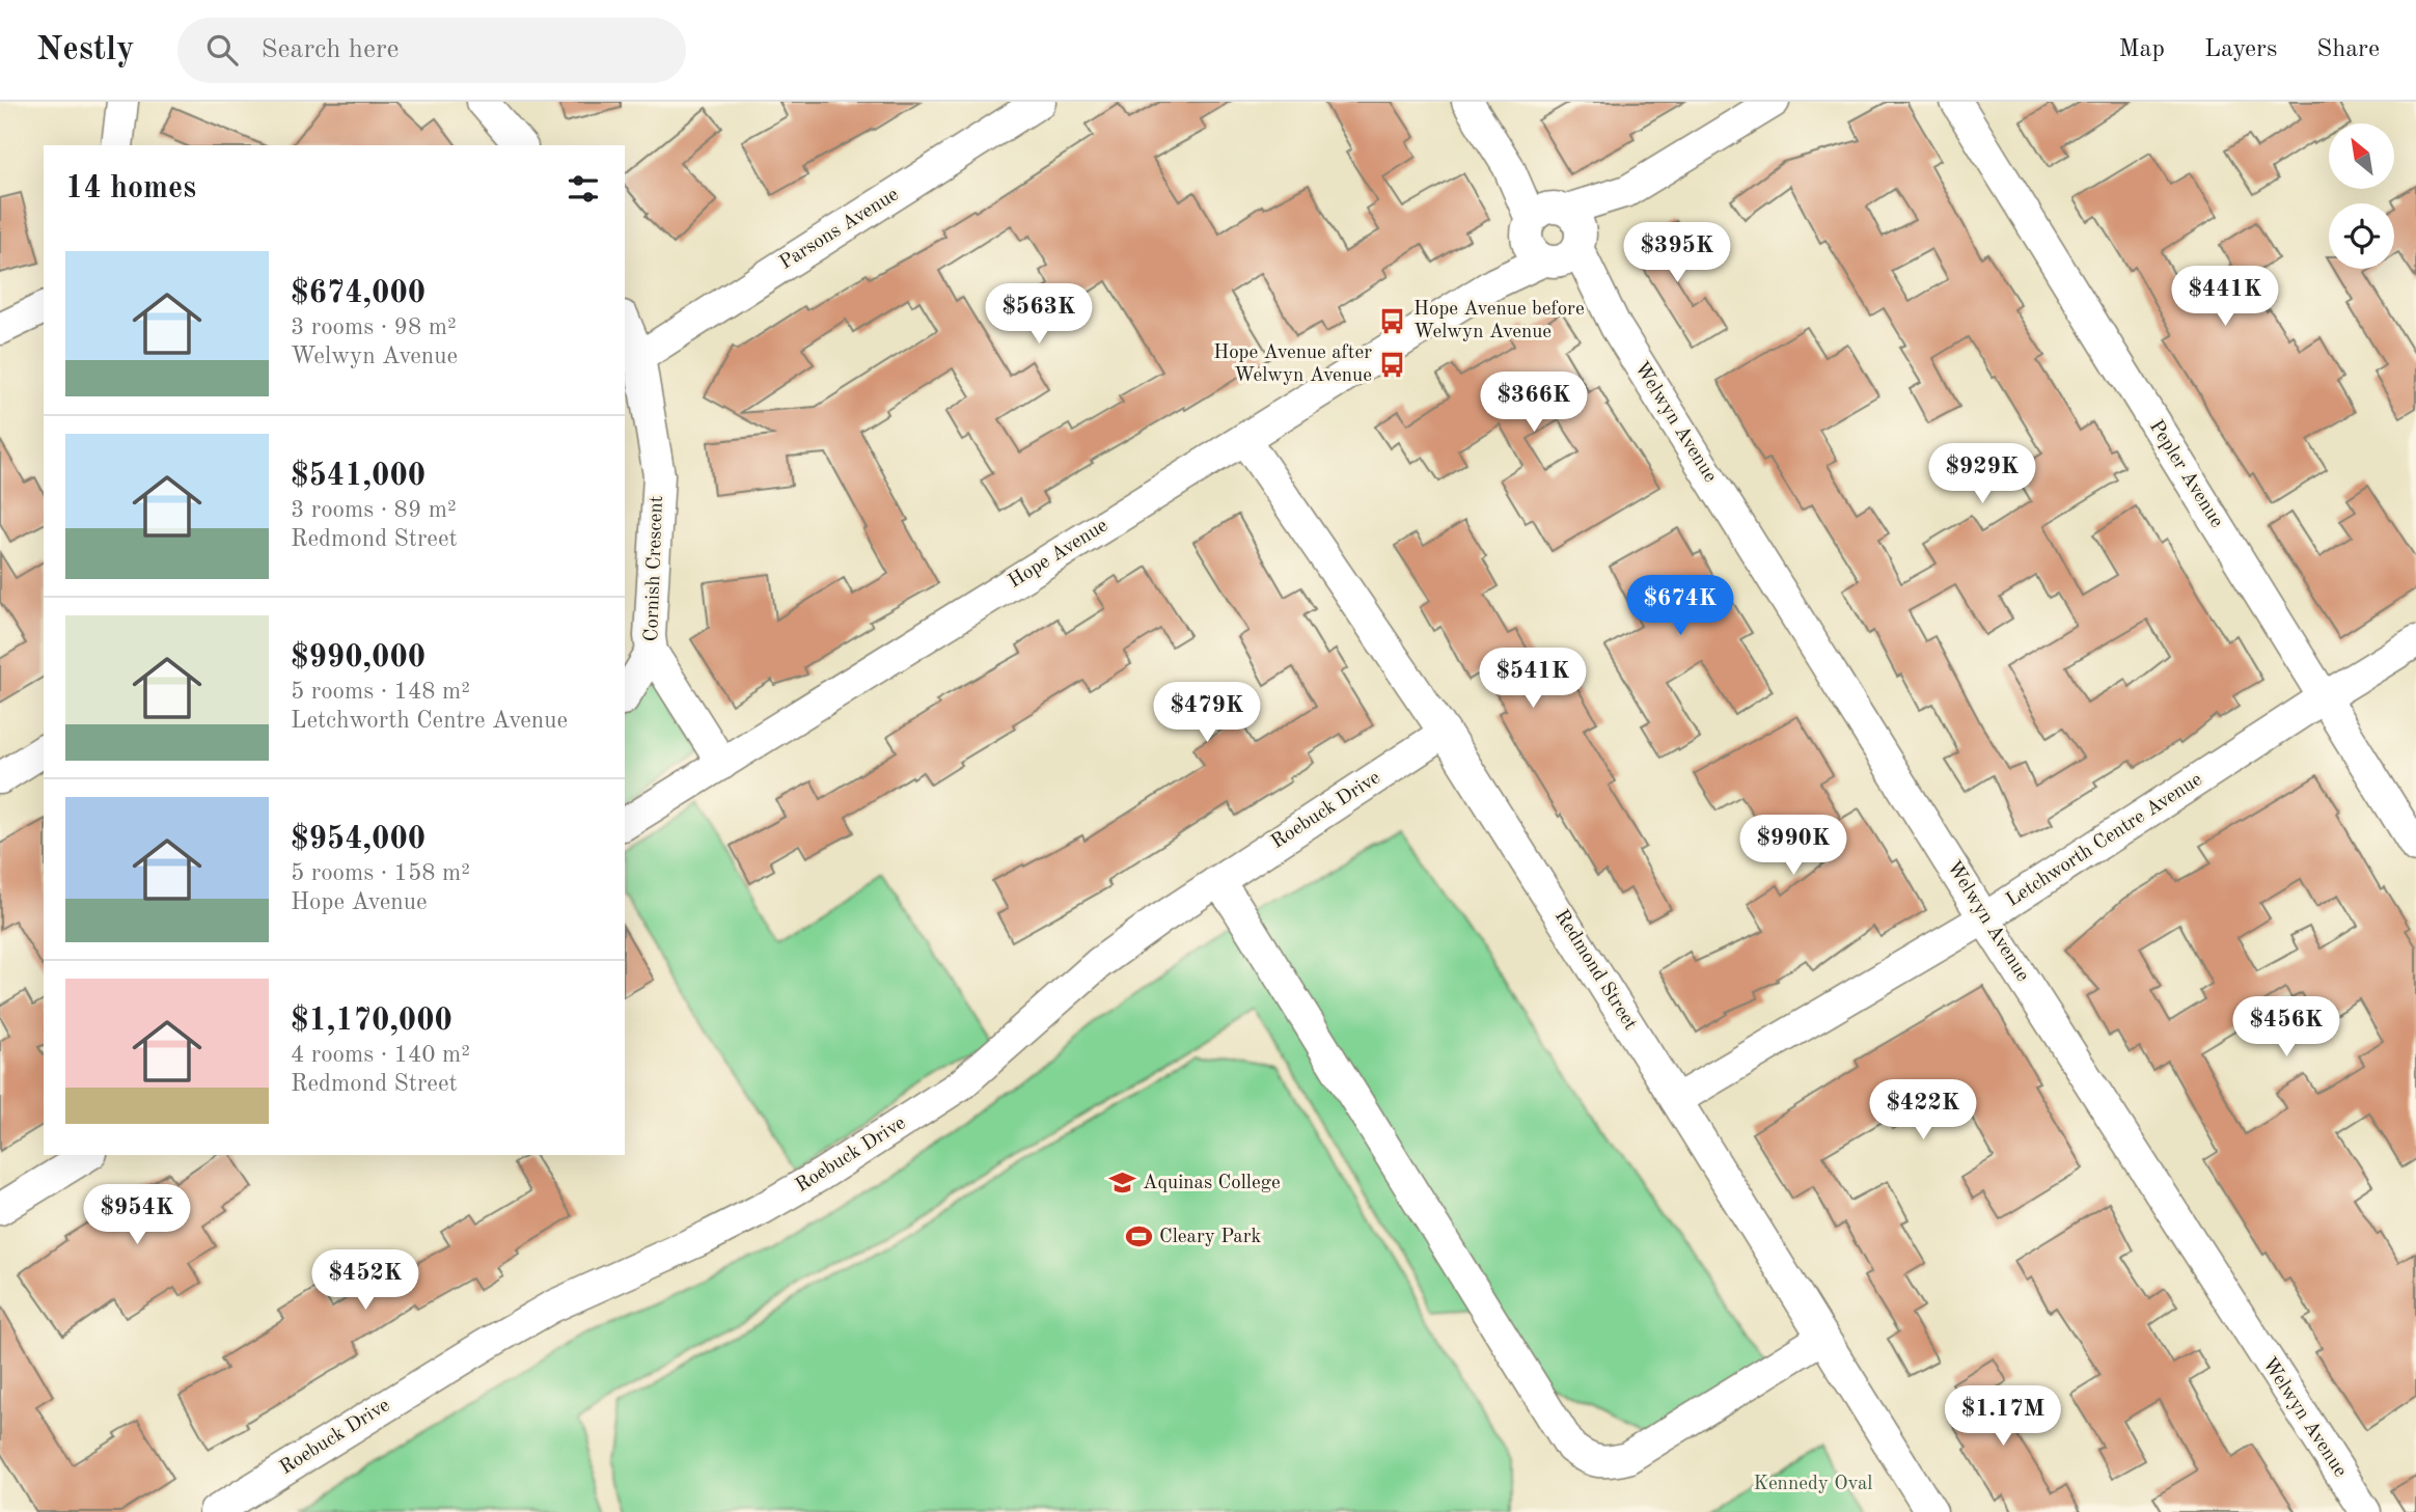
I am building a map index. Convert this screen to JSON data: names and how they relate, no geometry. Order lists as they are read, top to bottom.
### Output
{
  "streets": {
    "street": [
      "Parsons Avenue",
      "Welwyn Avenue",
      "Pepler Avenue",
      "Hope Avenue",
      "Cornish Crescent",
      "Roebuck Drive",
      "Letchworth Centre Avenue",
      "Redmond Street"
    ]
  },
  "crossings": [
    ["Parsons Avenue", "Cornish Crescent"],
    ["Welwyn Avenue", "Hope Avenue"],
    ["Welwyn Avenue", "Letchworth Centre Avenue"],
    ["Pepler Avenue", "Letchworth Centre Avenue"],
    ["Hope Avenue", "Cornish Crescent"],
    ["Hope Avenue", "Redmond Street"],
    ["Roebuck Drive", "Redmond Street"],
    ["Letchworth Centre Avenue", "Redmond Street"]
  ],
  "parks": ["Kennedy Oval"],
  "places": {
    "bus stop": ["Hope Avenue before Welwyn Avenue", "Hope Avenue after Welwyn Avenue"],
    "school or university": ["Aquinas College"],
    "sports": ["Cleary Park"]
  },
  "north": "top left",
  "page": {
    "header": "Nestly",
    "search": "Search here",
    "nav": ["Map", "Layers", "Share"],
    "heading": "14 homes",
    "price": [
      "$395K",
      "$441K",
      "$563K",
      "$366K",
      "$929K",
      "$674K",
      "$541K",
      "$479K",
      "$990K",
      "$456K",
      "$422K",
      "$954K",
      "$452K",
      "$1.17M"
    ],
    "list": [
      {
        "name": "$674,000",
        "note": "3 rooms · 98 m² · Welwyn Avenue"
      },
      {
        "name": "$541,000",
        "note": "3 rooms · 89 m² · Redmond Street"
      },
      {
        "name": "$990,000",
        "note": "5 rooms · 148 m² · Letchworth Centre Avenue"
      },
      {
        "name": "$954,000",
        "note": "5 rooms · 158 m² · Hope Avenue"
      },
      {
        "name": "$1,170,000",
        "note": "4 rooms · 140 m² · Redmond Street"
      }
    ]
  }
}
